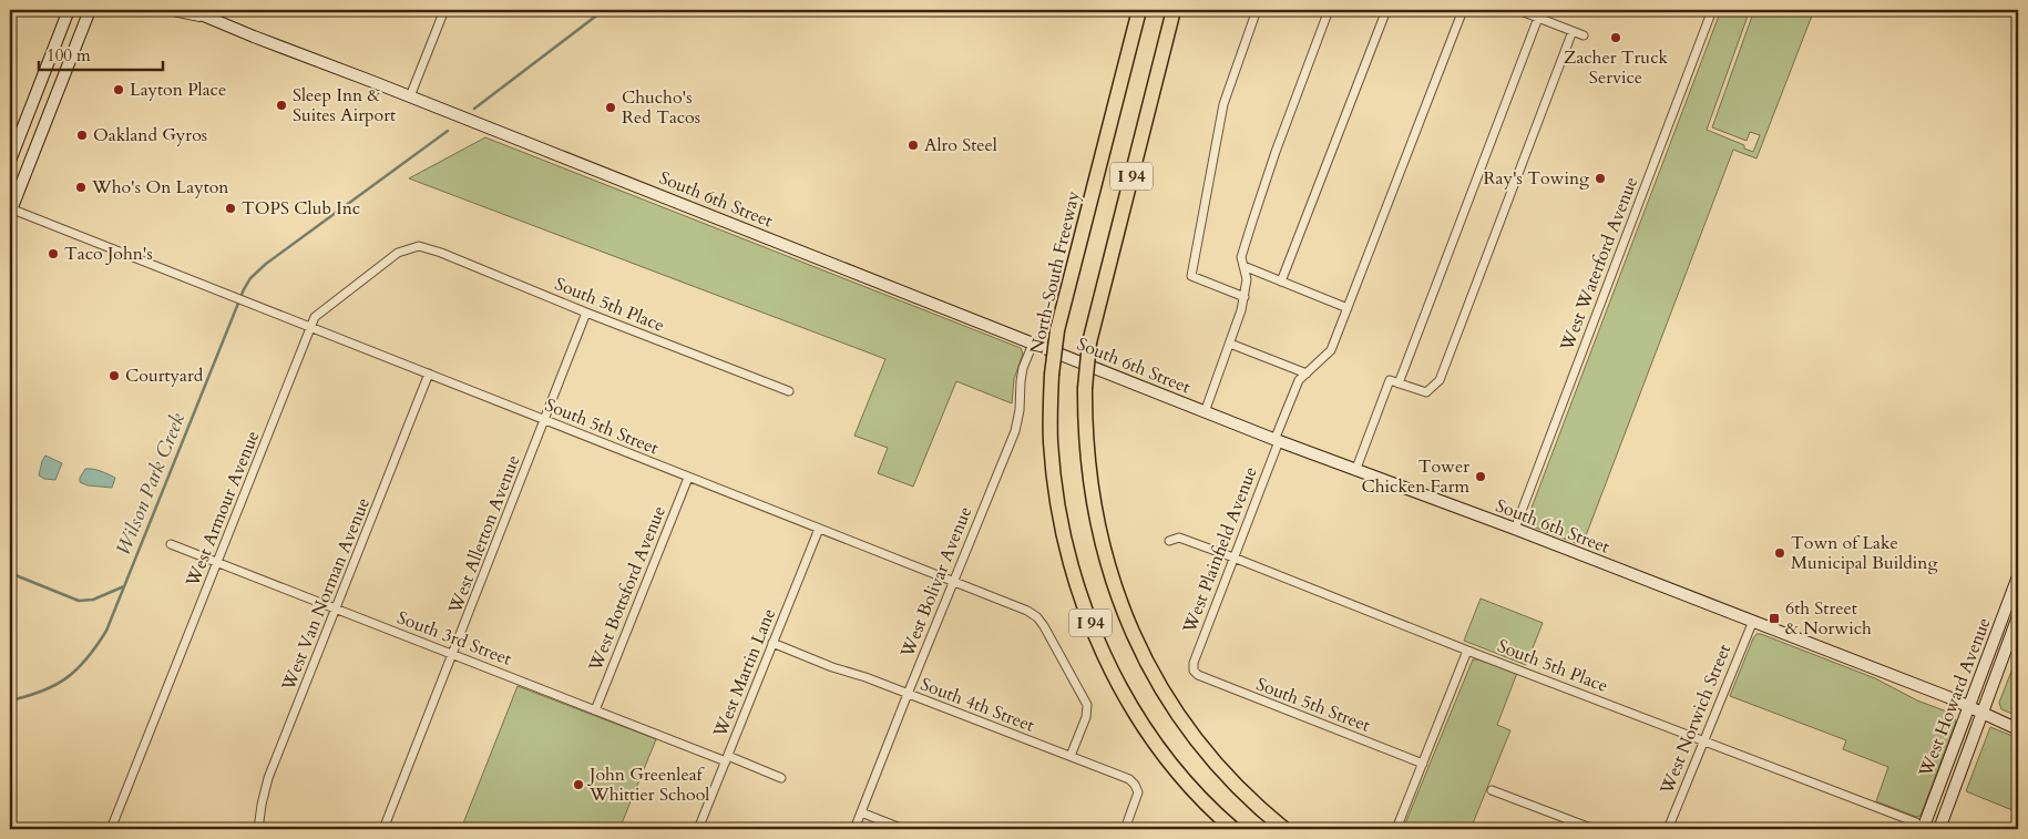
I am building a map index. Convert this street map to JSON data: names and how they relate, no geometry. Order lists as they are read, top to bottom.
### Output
{
  "streets": {
    "highway": ["I 94", "North-South Freeway"],
    "street": [
      "South 6th Street",
      "West Waterford Avenue",
      "South 5th Place",
      "South 5th Street",
      "West Armour Avenue",
      "West Allerton Avenue",
      "West Plainfield Avenue",
      "West Bolivar Avenue",
      "West Bottsford Avenue",
      "West Van Norman Avenue",
      "South 3rd Street",
      "West Martin Lane",
      "West Howard Avenue",
      "South 4th Street",
      "West Norwich Street"
    ]
  },
  "crossings": [
    ["South 6th Street", "West Waterford Avenue"],
    ["South 6th Street", "West Plainfield Avenue"],
    ["South 6th Street", "West Bolivar Avenue"],
    ["South 6th Street", "West Howard Avenue"],
    ["South 6th Street", "West Norwich Street"],
    ["South 5th Place", "West Armour Avenue"],
    ["South 5th Place", "West Allerton Avenue"],
    ["South 5th Place", "West Plainfield Avenue"],
    ["South 5th Place", "West Howard Avenue"],
    ["South 5th Place", "West Norwich Street"],
    ["South 5th Street", "West Armour Avenue"],
    ["South 5th Street", "West Allerton Avenue"],
    ["South 5th Street", "West Plainfield Avenue"],
    ["South 5th Street", "West Bolivar Avenue"],
    ["South 5th Street", "West Bottsford Avenue"],
    ["South 5th Street", "West Van Norman Avenue"],
    ["South 5th Street", "West Martin Lane"],
    ["South 5th Street", "South 4th Street"],
    ["West Armour Avenue", "South 3rd Street"],
    ["West Allerton Avenue", "South 3rd Street"],
    ["West Bolivar Avenue", "South 4th Street"],
    ["West Bottsford Avenue", "South 3rd Street"],
    ["West Van Norman Avenue", "South 3rd Street"],
    ["South 3rd Street", "West Martin Lane"],
    ["West Martin Lane", "South 4th Street"]
  ],
  "water": ["Wilson Park Creek"],
  "places": {
    "other": [
      "Zacher Truck Service",
      "Layton Place",
      "Sleep Inn & Suites Airport",
      "Chucho's Red Tacos",
      "Oakland Gyros",
      "Alro Steel",
      "Ray's Towing",
      "Who's On Layton",
      "TOPS Club Inc",
      "Taco John's",
      "Courtyard",
      "Tower Chicken Farm",
      "Town of Lake Municipal Building",
      "John Greenleaf Whittier School"
    ],
    "transit": ["6th Street & Norwich"]
  },
  "scale_bar": "100 m"
}
